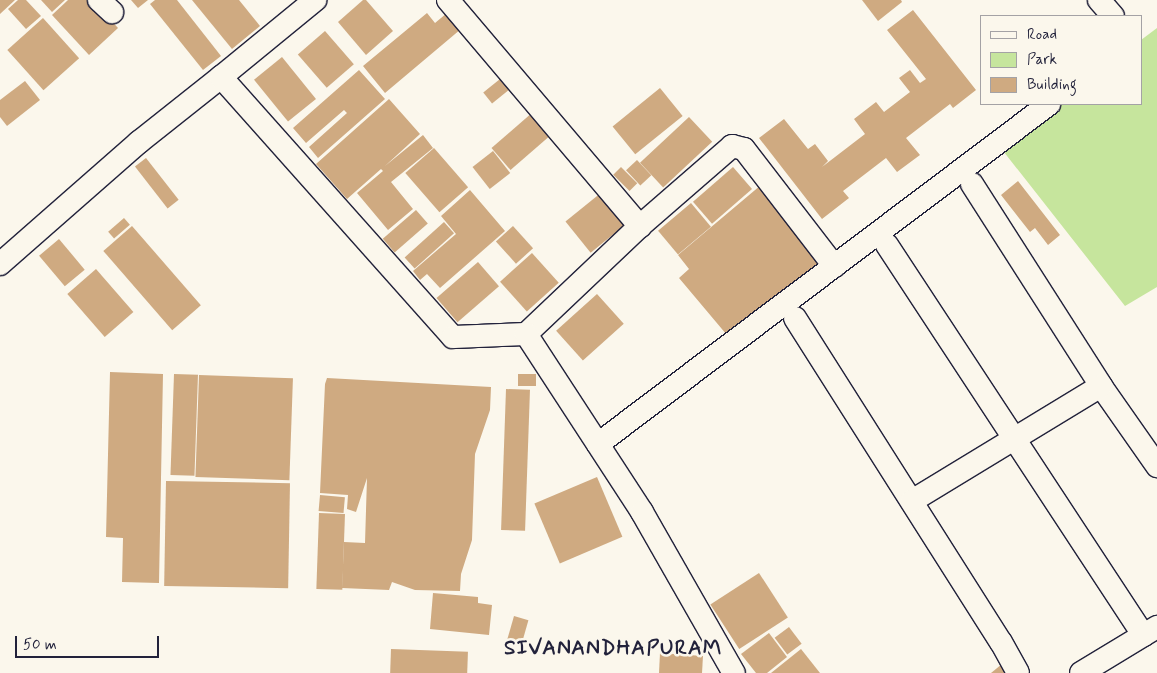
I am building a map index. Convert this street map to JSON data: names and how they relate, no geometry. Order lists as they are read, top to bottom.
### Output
{
  "districts": ["SIVANANDHAPURAM"],
  "legend": ["Road", "Park", "Building"],
  "scale_bar": "50 m"
}
